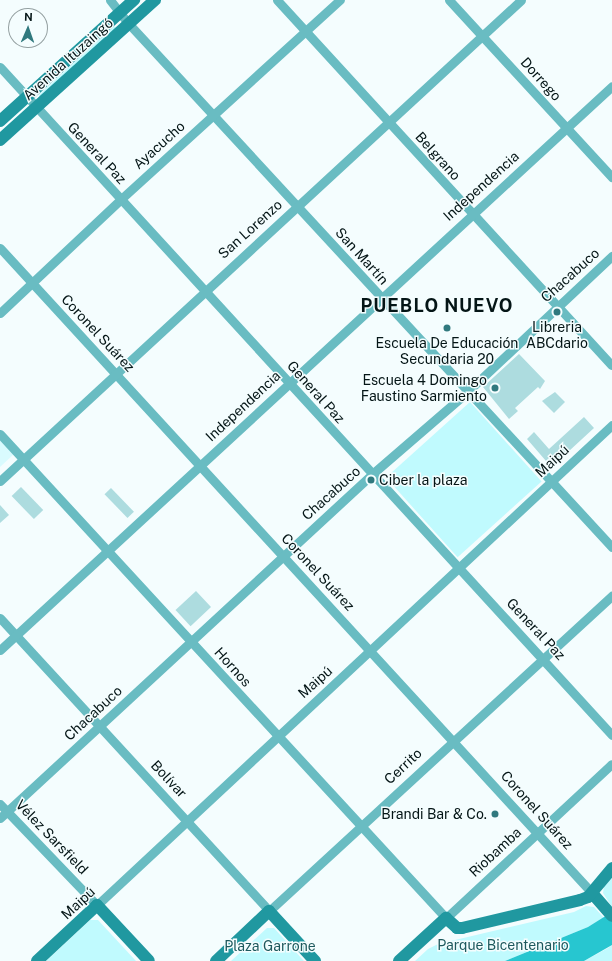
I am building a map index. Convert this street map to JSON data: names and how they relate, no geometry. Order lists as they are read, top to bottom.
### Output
{
  "streets": {
    "street": [
      "Avenida Ituzaingó",
      "Dorrego",
      "Ayacucho",
      "General Paz",
      "Belgrano",
      "Independencia",
      "San Lorenzo",
      "San Martín",
      "Chacabuco",
      "Coronel Suárez",
      "Maipú",
      "Hornos",
      "Cerrito",
      "Bolívar",
      "Vélez Sarsfield",
      "Riobamba"
    ]
  },
  "crossings": [
    ["Avenida Ituzaingó", "General Paz"],
    ["Avenida Ituzaingó", "San Martín"],
    ["Dorrego", "Independencia"],
    ["Dorrego", "San Lorenzo"],
    ["Ayacucho", "General Paz"],
    ["Ayacucho", "Belgrano"],
    ["Ayacucho", "San Martín"],
    ["Ayacucho", "Coronel Suárez"],
    ["General Paz", "Independencia"],
    ["General Paz", "San Lorenzo"],
    ["General Paz", "Chacabuco"],
    ["General Paz", "Maipú"],
    ["General Paz", "Cerrito"],
    ["Belgrano", "Independencia"],
    ["Belgrano", "San Lorenzo"],
    ["Belgrano", "Chacabuco"],
    ["Independencia", "San Martín"],
    ["Independencia", "Coronel Suárez"],
    ["Independencia", "Hornos"],
    ["Independencia", "Bolívar"],
    ["San Lorenzo", "San Martín"],
    ["San Lorenzo", "Coronel Suárez"],
    ["San Lorenzo", "Hornos"],
    ["San Martín", "Chacabuco"],
    ["San Martín", "Maipú"],
    ["Chacabuco", "Coronel Suárez"],
    ["Chacabuco", "Hornos"],
    ["Chacabuco", "Bolívar"],
    ["Chacabuco", "Vélez Sarsfield"],
    ["Coronel Suárez", "Maipú"],
    ["Coronel Suárez", "Cerrito"],
    ["Coronel Suárez", "Riobamba"],
    ["Maipú", "Hornos"],
    ["Maipú", "Bolívar"],
    ["Maipú", "Vélez Sarsfield"],
    ["Hornos", "Cerrito"],
    ["Hornos", "Riobamba"],
    ["Cerrito", "Bolívar"]
  ],
  "districts": ["PUEBLO NUEVO"],
  "parks": ["Parque Bicentenario", "Plaza Garrone"],
  "places": [
    "Libreria ABCdario",
    "Escuela De Educación Secundaria 20",
    "Escuela 4 Domingo Faustino Sarmiento",
    "Ciber la plaza",
    "Brandi Bar & Co."
  ],
  "north": "top"
}
